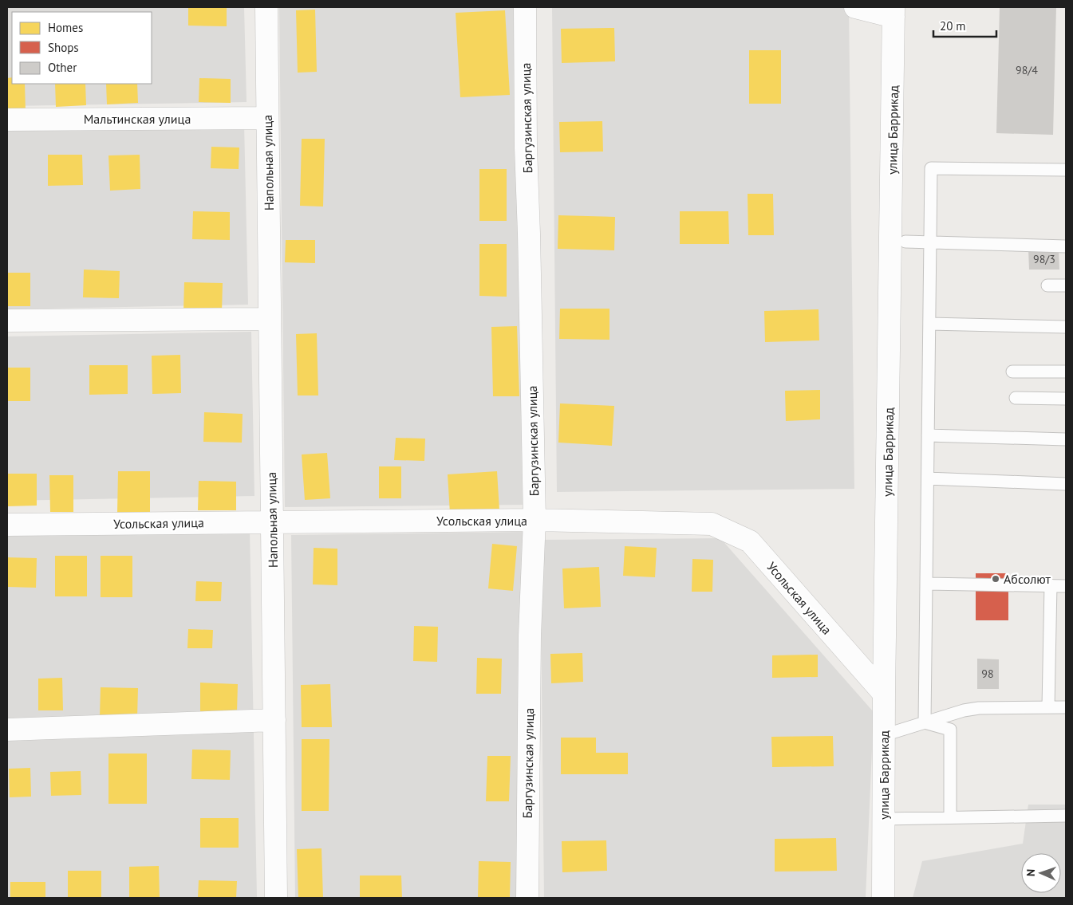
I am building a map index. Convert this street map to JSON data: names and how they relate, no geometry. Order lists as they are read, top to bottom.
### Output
{
  "streets": {
    "street": [
      "Баргузинская улица",
      "Мальтинская улица",
      "улица Баррикад",
      "Напольная улица",
      "Усольская улица"
    ]
  },
  "crossings": [
    ["Баргузинская улица", "Усольская улица"],
    ["Мальтинская улица", "Напольная улица"],
    ["улица Баррикад", "Усольская улица"],
    ["Напольная улица", "Усольская улица"]
  ],
  "places": ["Абсолют"],
  "house_numbers": ["98/4", "98/3", "98"],
  "legend": ["Homes", "Shops", "Other"],
  "scale_bar": "20 m",
  "north": "left"
}
